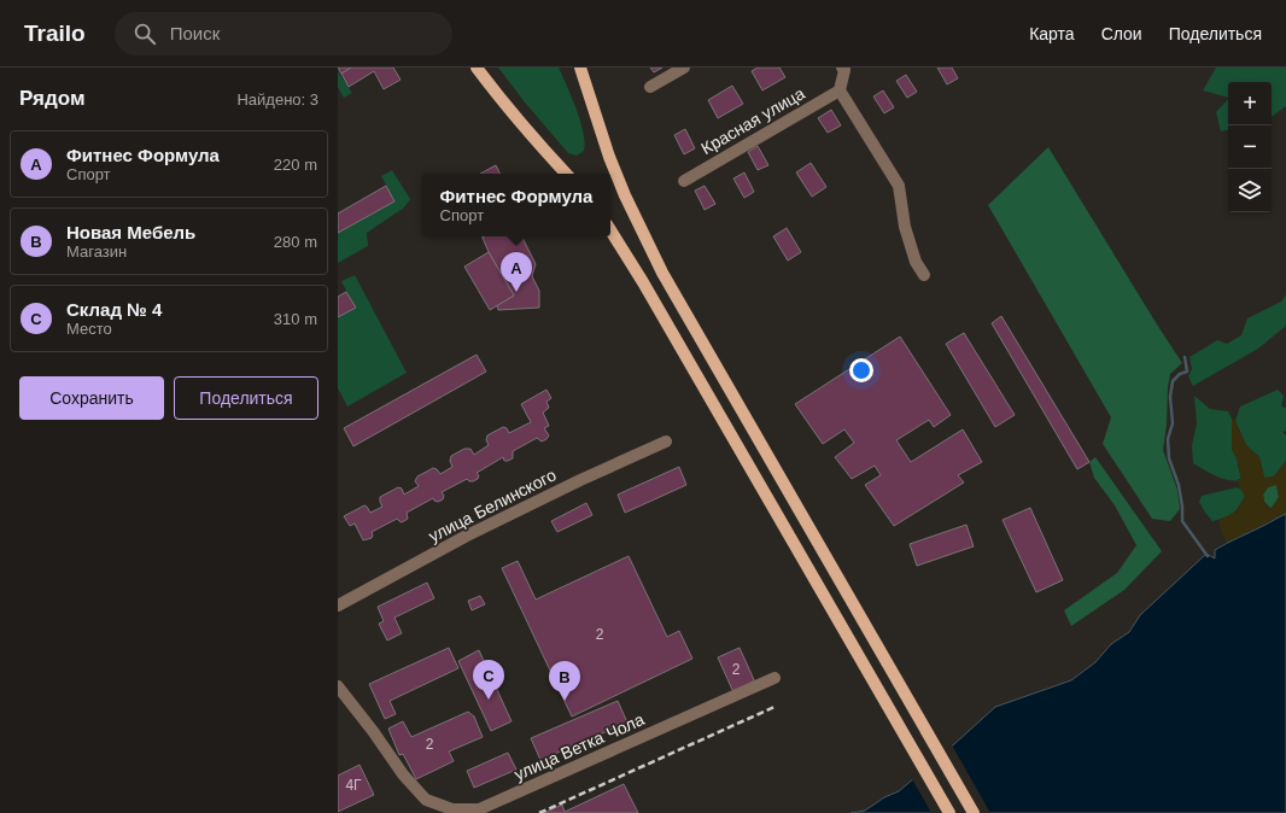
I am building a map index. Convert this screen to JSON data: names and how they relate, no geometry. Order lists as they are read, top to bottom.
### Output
{
  "streets": {
    "street": ["Красная улица", "улица Белинского", "улица Ветка Чола"]
  },
  "house_numbers": [
    "2",
    "2",
    "2",
    "4Г"
  ],
  "page": {
    "header": "Trailo",
    "search": "Поиск",
    "nav": ["Карта", "Слои", "Поделиться"],
    "heading": ["Рядом", "Найдено: 3"],
    "map_buttons": ["+", "−"],
    "list": [
      {
        "mark": "A",
        "name": "Фитнес Формула",
        "note": "Спорт",
        "value": "220 m"
      },
      {
        "mark": "B",
        "name": "Новая Мебель",
        "note": "Магазин",
        "value": "280 m"
      },
      {
        "mark": "C",
        "name": "Склад № 4",
        "note": "Место",
        "value": "310 m"
      }
    ],
    "popup": ["Фитнес Формула", "Спорт"],
    "pins": ["A", "C", "B"],
    "buttons": ["Сохранить", "Поделиться"]
  }
}
